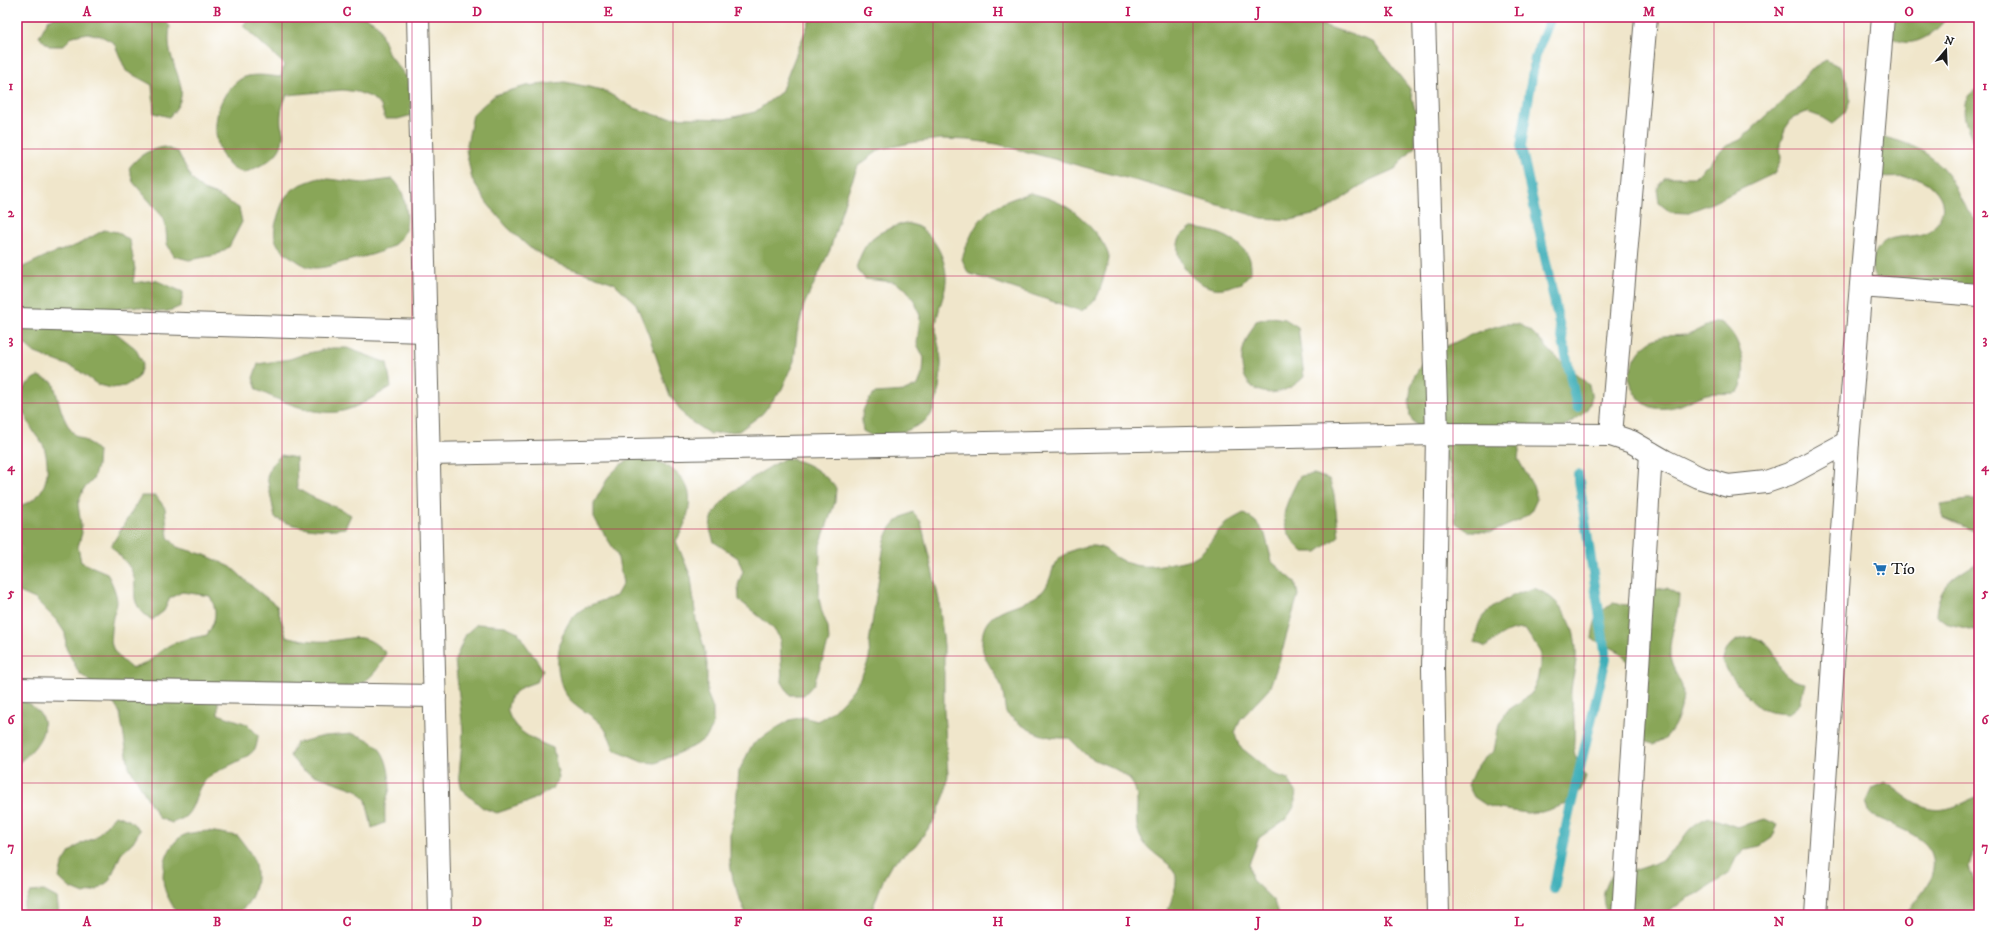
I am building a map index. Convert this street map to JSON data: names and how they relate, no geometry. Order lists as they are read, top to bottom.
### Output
{
  "places": {
    "supermarket": ["Tío"]
  },
  "north": "top",
  "grid": {
    "columns": [
      "A",
      "B",
      "C",
      "D",
      "E",
      "F",
      "G",
      "H",
      "I",
      "J",
      "K",
      "L",
      "M",
      "N",
      "O"
    ],
    "rows": [
      "1",
      "2",
      "3",
      "4",
      "5",
      "6",
      "7"
    ]
  }
}
